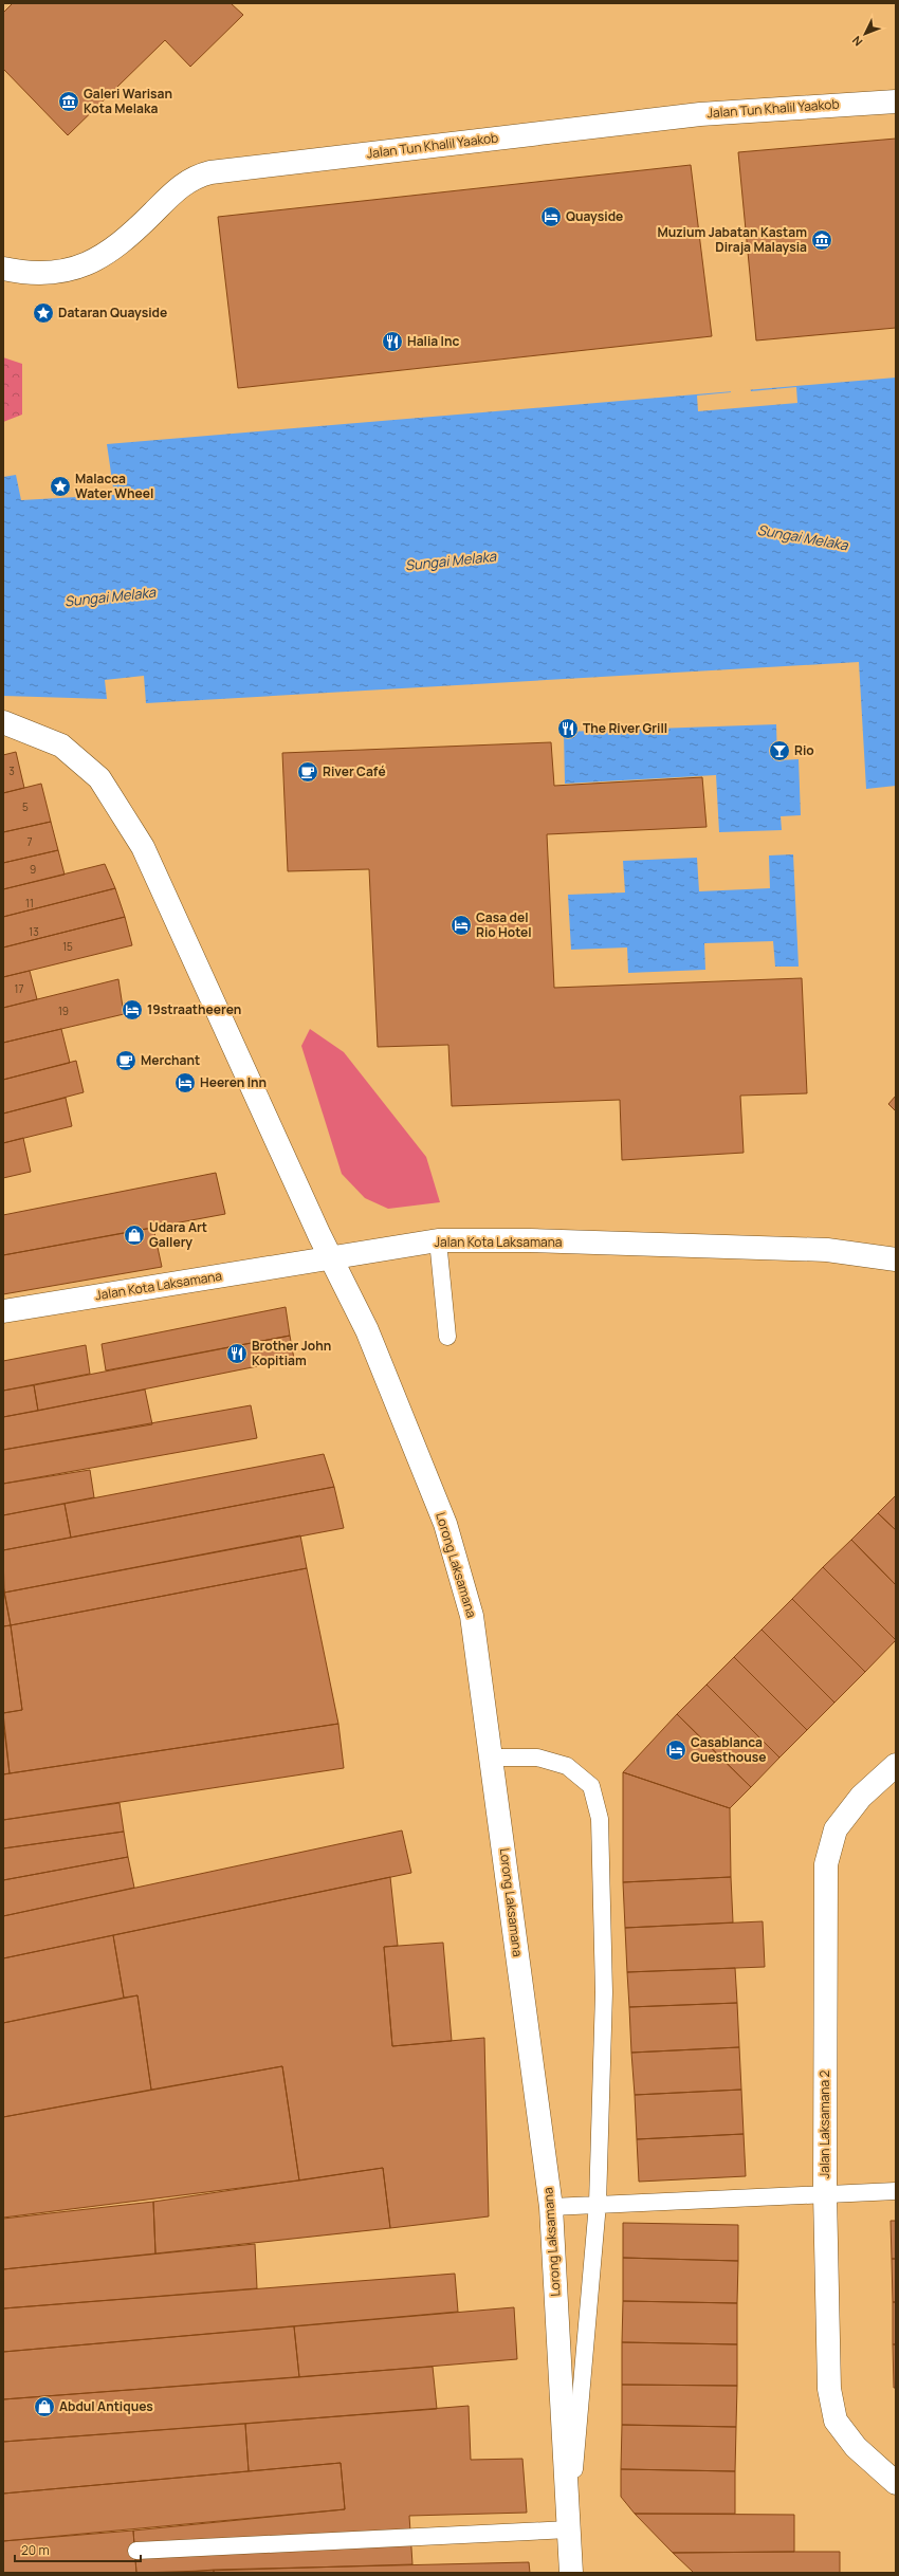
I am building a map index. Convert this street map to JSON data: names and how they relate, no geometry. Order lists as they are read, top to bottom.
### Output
{
  "streets": {
    "street": [
      "Jalan Tun Khalil Yaakob",
      "Jalan Kota Laksamana",
      "Lorong Laksamana",
      "Jalan Laksamana 2"
    ]
  },
  "crossings": [
    ["Jalan Kota Laksamana", "Lorong Laksamana"]
  ],
  "water": ["Sungai Melaka"],
  "places": {
    "museum": ["Galeri Warisan Kota Melaka", "Muzium Jabatan Kastam Diraja Malaysia"],
    "hotel": [
      "Quayside",
      "Casa del Rio Hotel",
      "19straatheeren",
      "Heeren Inn",
      "Casablanca Guesthouse"
    ],
    "place": ["Dataran Quayside", "Malacca Water Wheel"],
    "restaurant": ["Halia Inc", "The River Grill", "Brother John Kopitiam"],
    "bar": ["Rio"],
    "cafe": ["River Café", "Merchant"],
    "shop": ["Udara Art Gallery", "Abdul Antiques"]
  },
  "house_numbers": [
    "3",
    "5",
    "7",
    "9",
    "11",
    "13",
    "15",
    "17",
    "19"
  ],
  "scale_bar": "20 m",
  "north": "bottom left"
}
